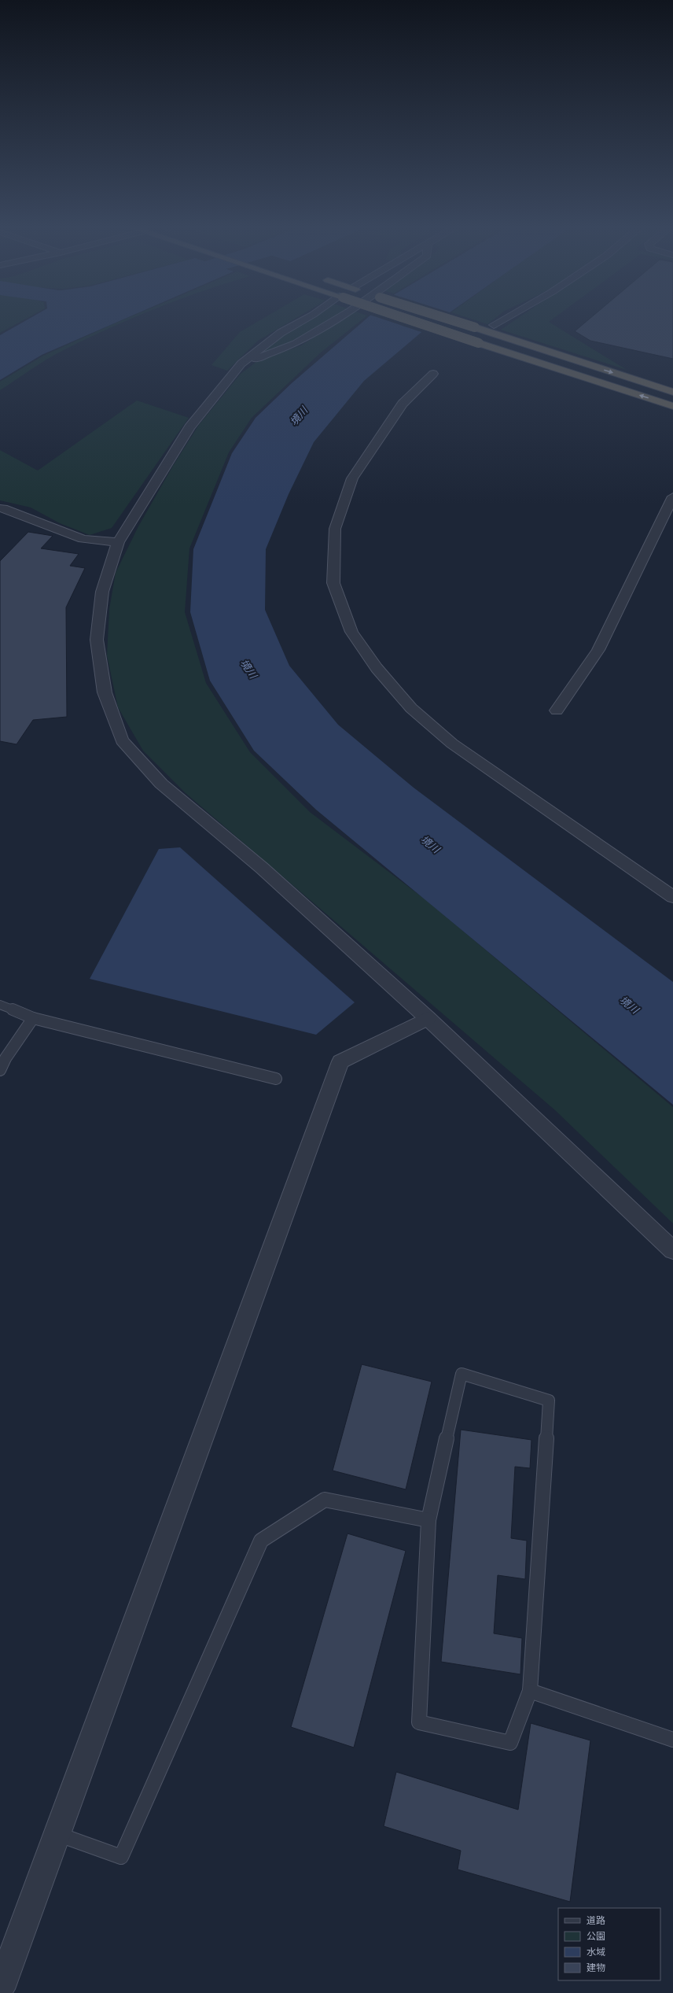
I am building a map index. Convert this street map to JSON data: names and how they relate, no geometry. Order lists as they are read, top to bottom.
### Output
{
  "water": ["境川"],
  "legend": [
    "道路",
    "公園",
    "水域",
    "建物"
  ]
}
